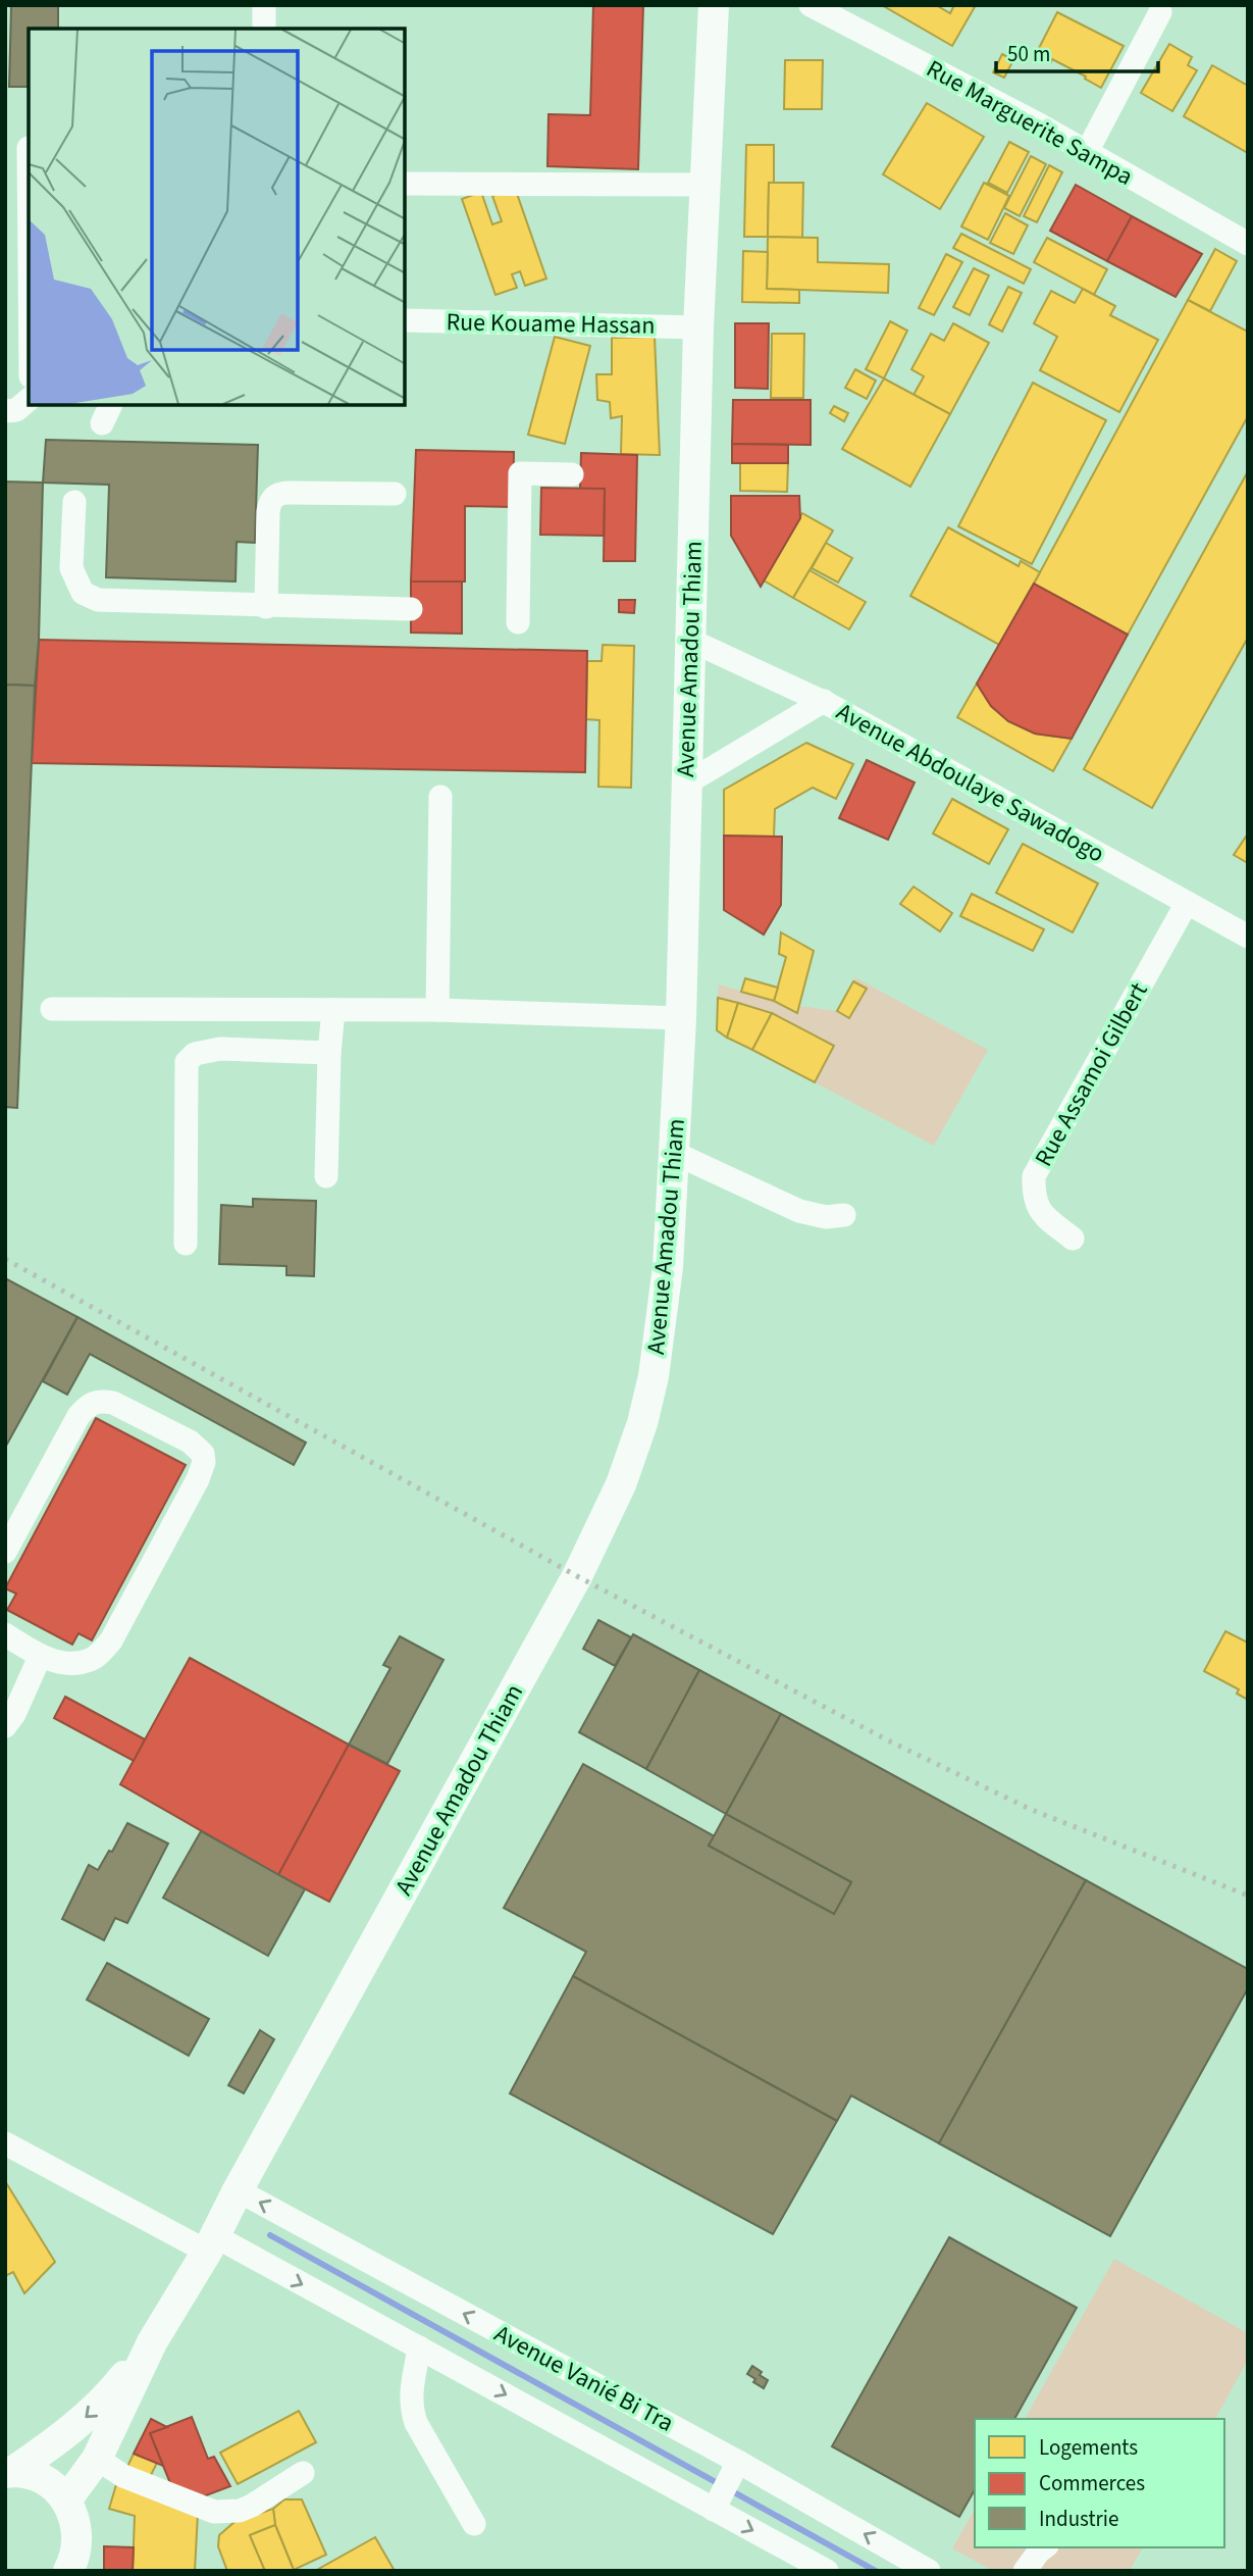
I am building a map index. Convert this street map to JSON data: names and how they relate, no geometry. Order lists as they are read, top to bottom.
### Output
{
  "streets": {
    "main road": ["Avenue Amadou Thiam"],
    "street": [
      "Rue Marguerite Sampa",
      "Rue Kouame Hassan",
      "Avenue Abdoulaye Sawadogo",
      "Rue Assamoi Gilbert",
      "Avenue Vanié Bi Tra"
    ]
  },
  "crossings": [
    ["Rue Kouame Hassan", "Avenue Amadou Thiam"],
    ["Avenue Amadou Thiam", "Avenue Abdoulaye Sawadogo"],
    ["Avenue Amadou Thiam", "Avenue Vanié Bi Tra"],
    ["Avenue Abdoulaye Sawadogo", "Rue Assamoi Gilbert"]
  ],
  "legend": ["Logements", "Commerces", "Industrie"],
  "scale_bar": "50 m"
}
